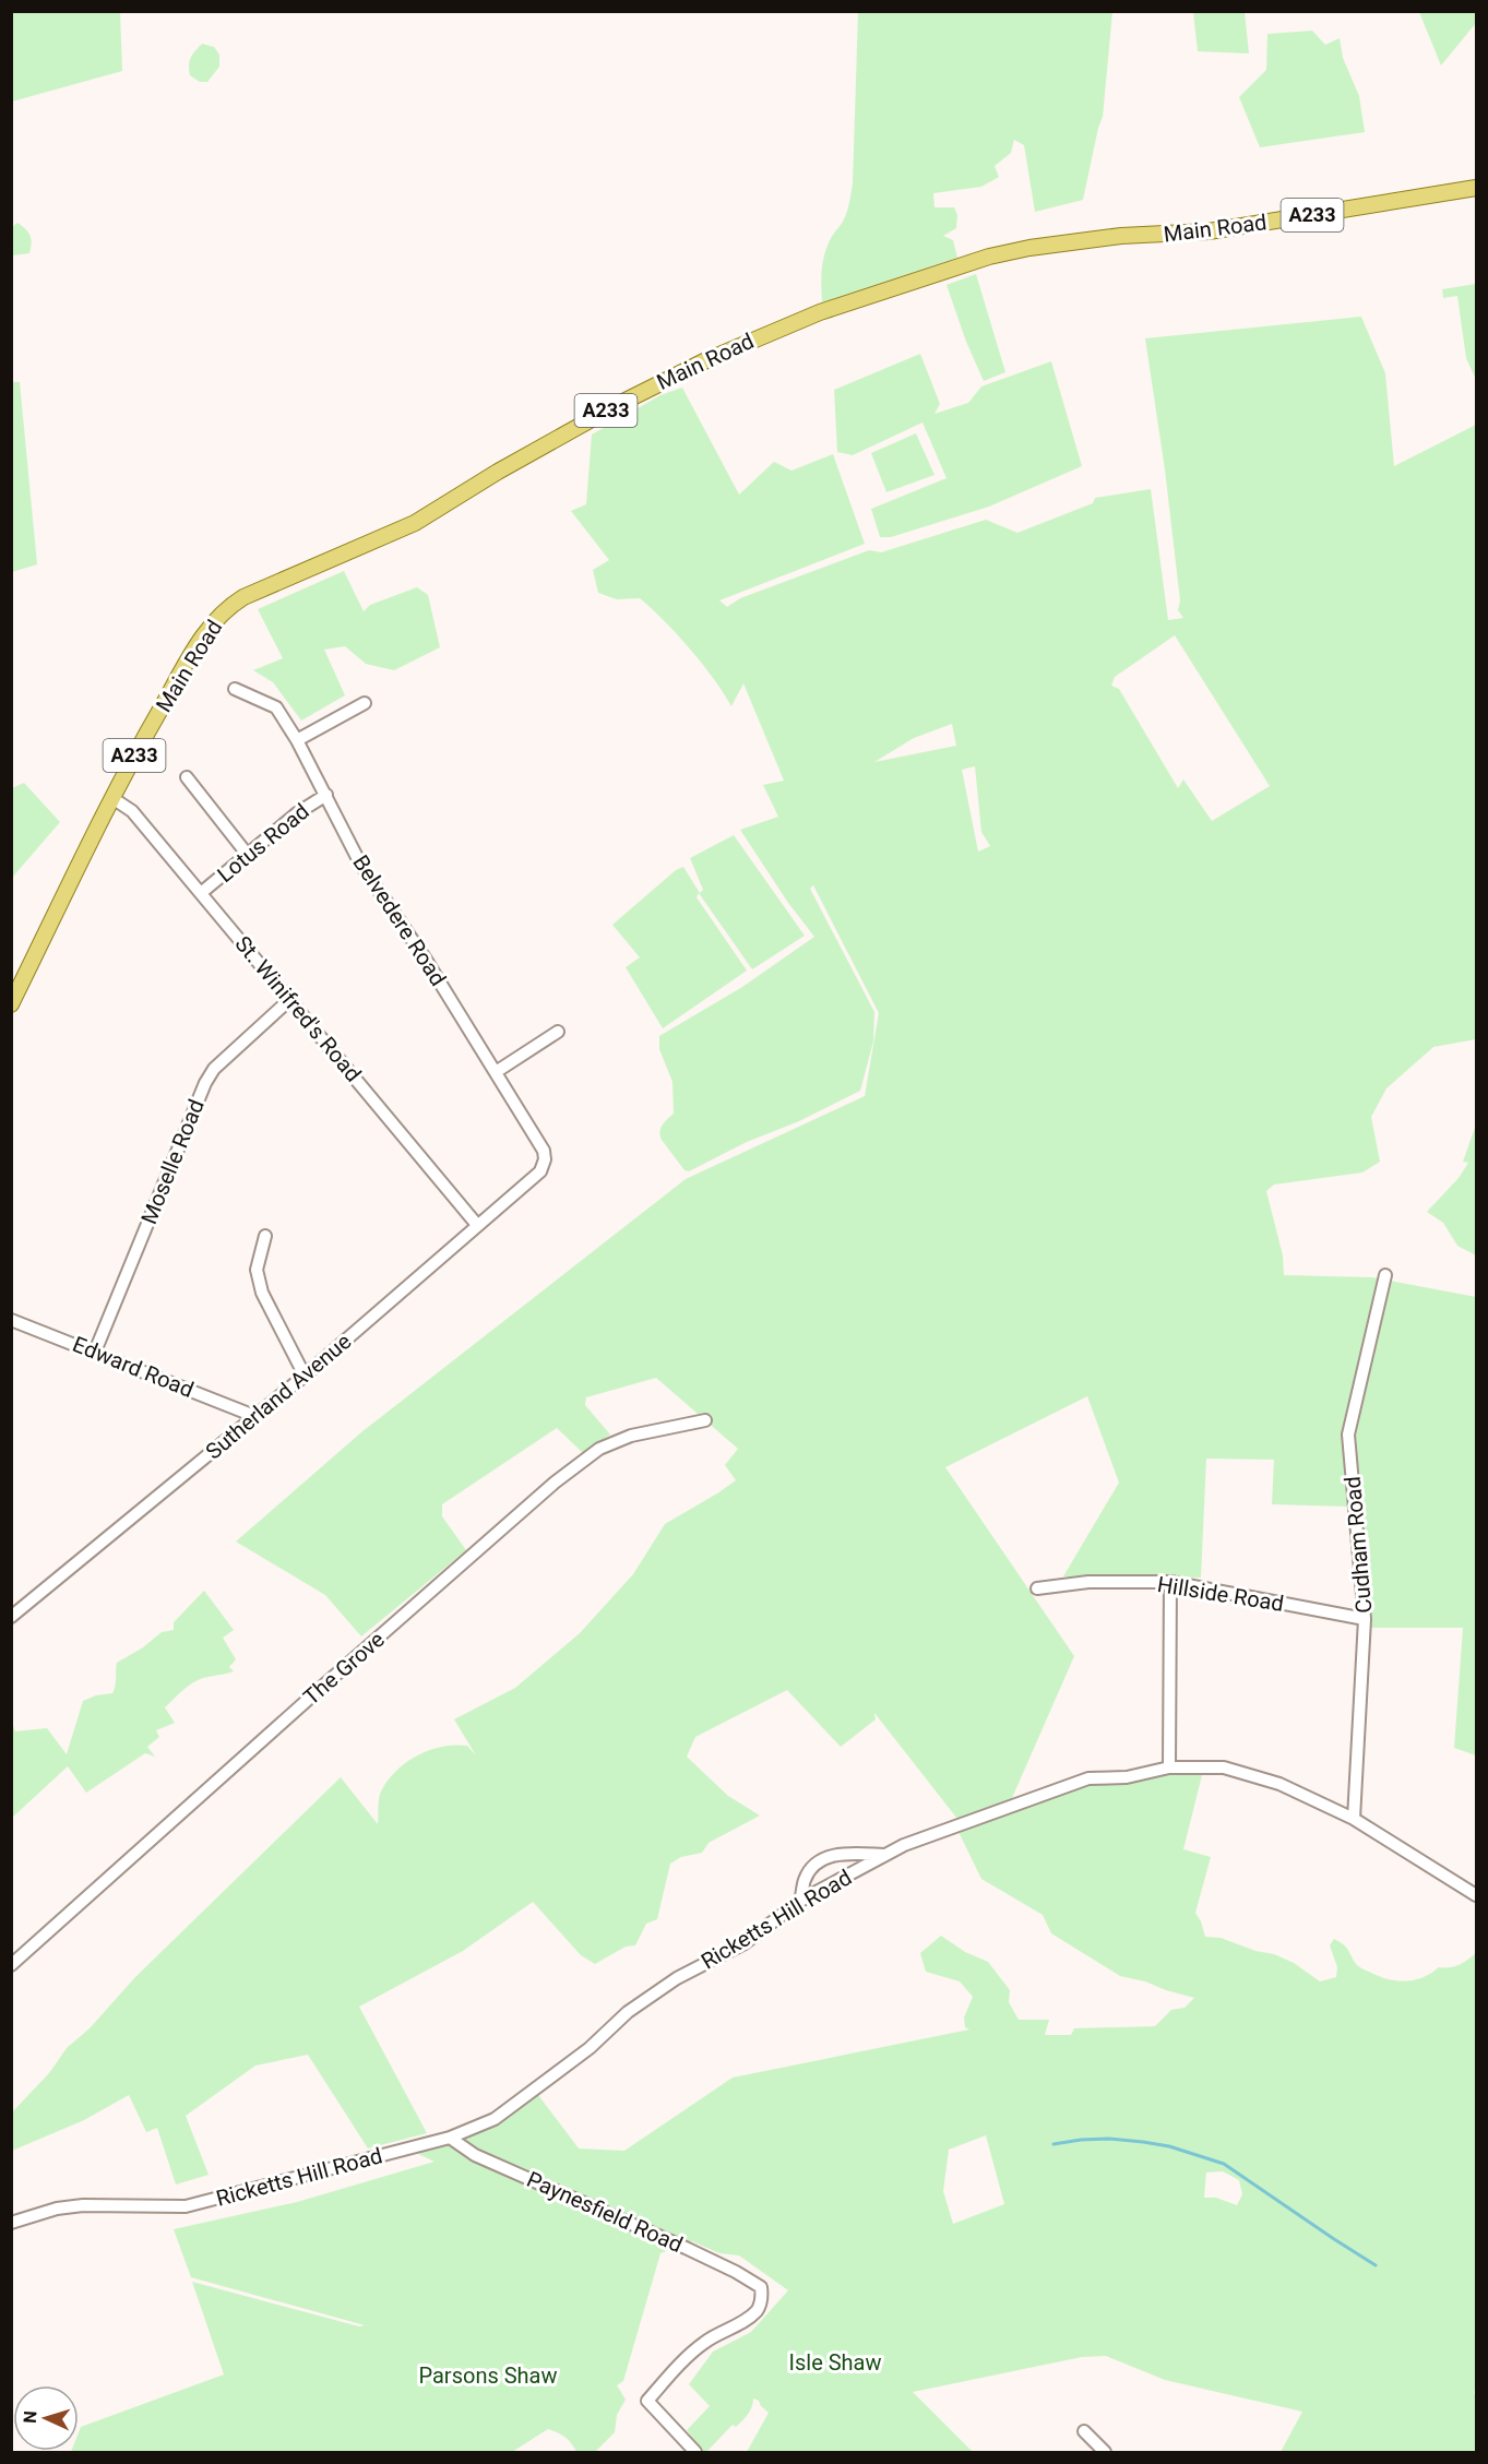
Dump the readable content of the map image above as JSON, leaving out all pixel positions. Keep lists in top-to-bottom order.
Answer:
{
  "streets": {
    "main road": ["A233", "Main Road"],
    "street": [
      "Lotus Road",
      "Belvedere Road",
      "St. Winifred's Road",
      "Moselle Road",
      "Edward Road",
      "Sutherland Avenue",
      "Cudham Road",
      "Hillside Road",
      "The Grove",
      "Ricketts Hill Road",
      "Paynesfield Road"
    ]
  },
  "crossings": [
    ["Main Road", "St. Winifred's Road"],
    ["Lotus Road", "Belvedere Road"],
    ["Lotus Road", "St. Winifred's Road"],
    ["Belvedere Road", "Sutherland Avenue"],
    ["St. Winifred's Road", "Moselle Road"],
    ["St. Winifred's Road", "Sutherland Avenue"],
    ["Moselle Road", "Edward Road"],
    ["Edward Road", "Sutherland Avenue"],
    ["Cudham Road", "Hillside Road"],
    ["Cudham Road", "Ricketts Hill Road"],
    ["Ricketts Hill Road", "Paynesfield Road"]
  ],
  "parks": ["Isle Shaw", "Parsons Shaw"],
  "north": "left"
}
